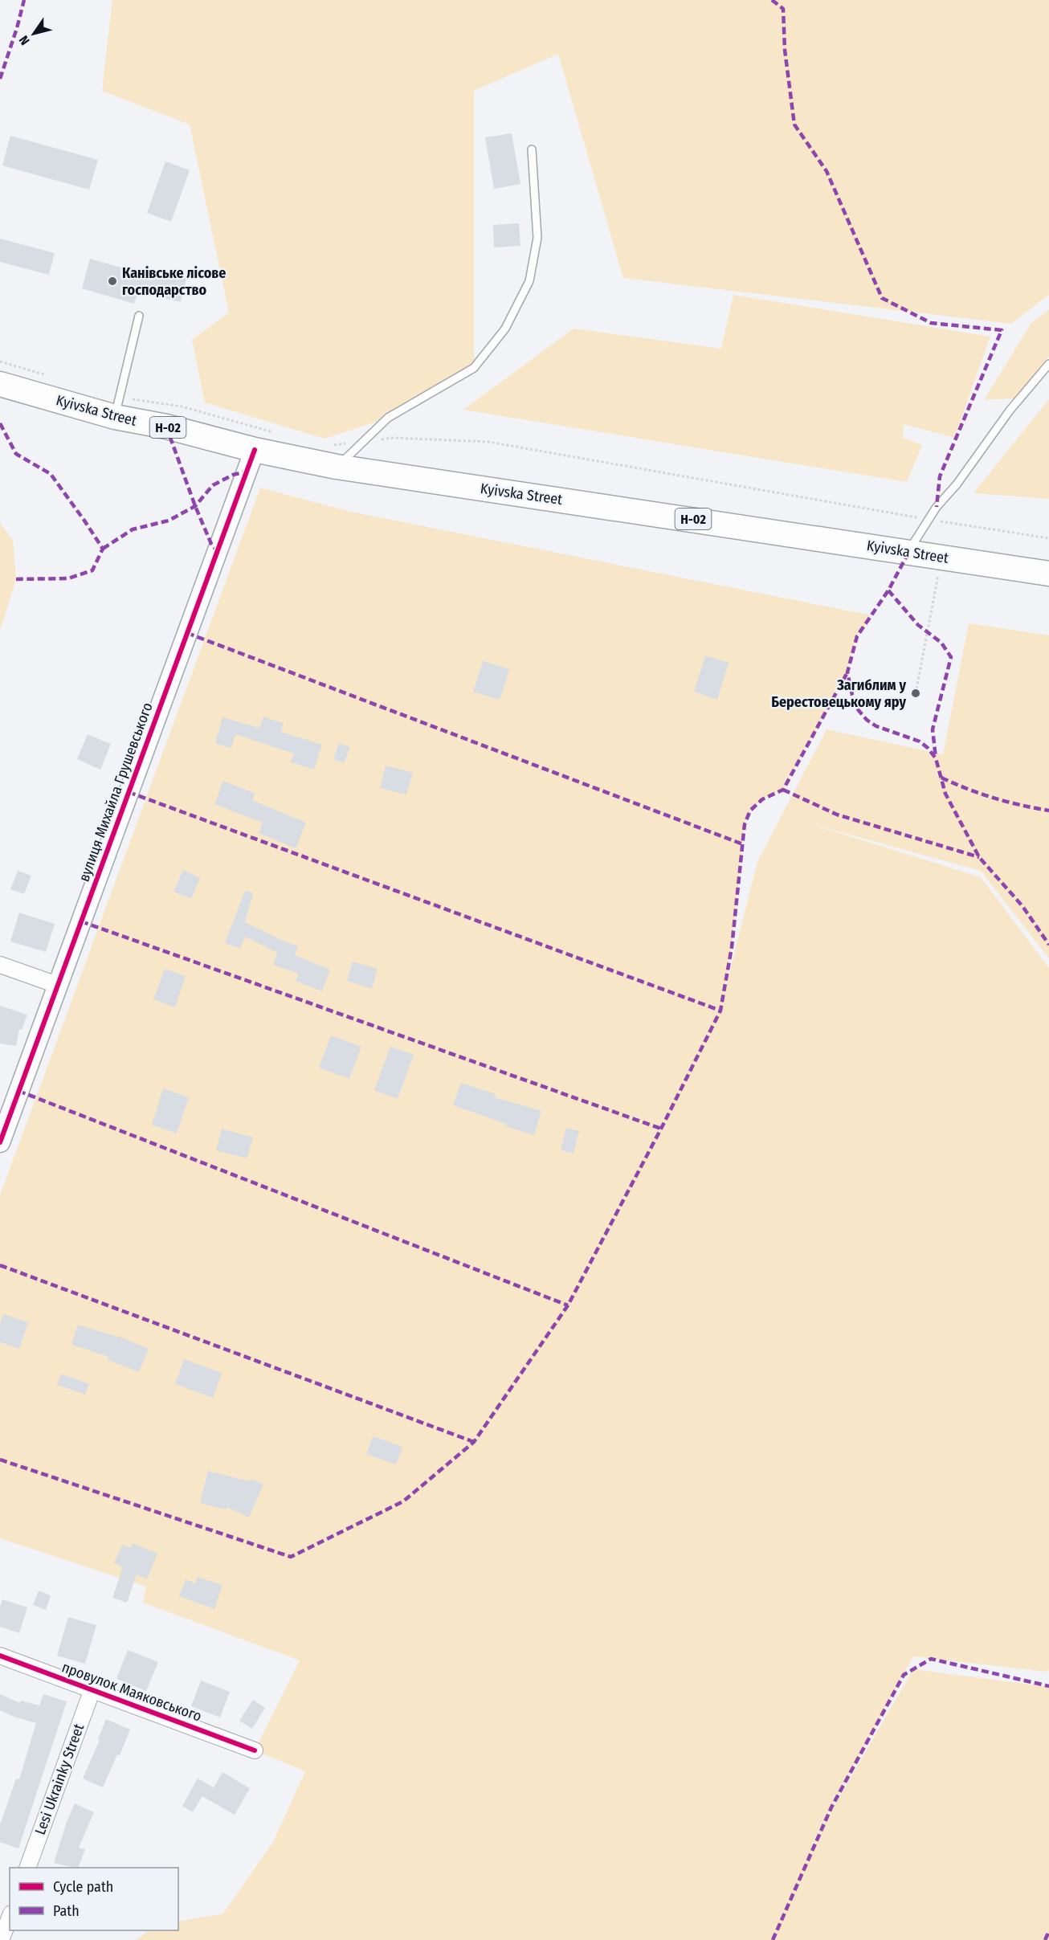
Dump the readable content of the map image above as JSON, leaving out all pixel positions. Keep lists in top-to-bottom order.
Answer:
{
  "streets": {
    "main road": ["Kyivska Street", "Н-02"],
    "street": ["вулиця Михайла Грушевського", "провулок Маяковського", "Lesi Ukrainky Street"]
  },
  "crossings": [
    ["Kyivska Street", "вулиця Михайла Грушевського"],
    ["провулок Маяковського", "Lesi Ukrainky Street"]
  ],
  "places": ["Канівське лісове господарство", "Загиблим у Берестовецькому яру"],
  "legend": ["Cycle path", "Path"],
  "north": "bottom left"
}
